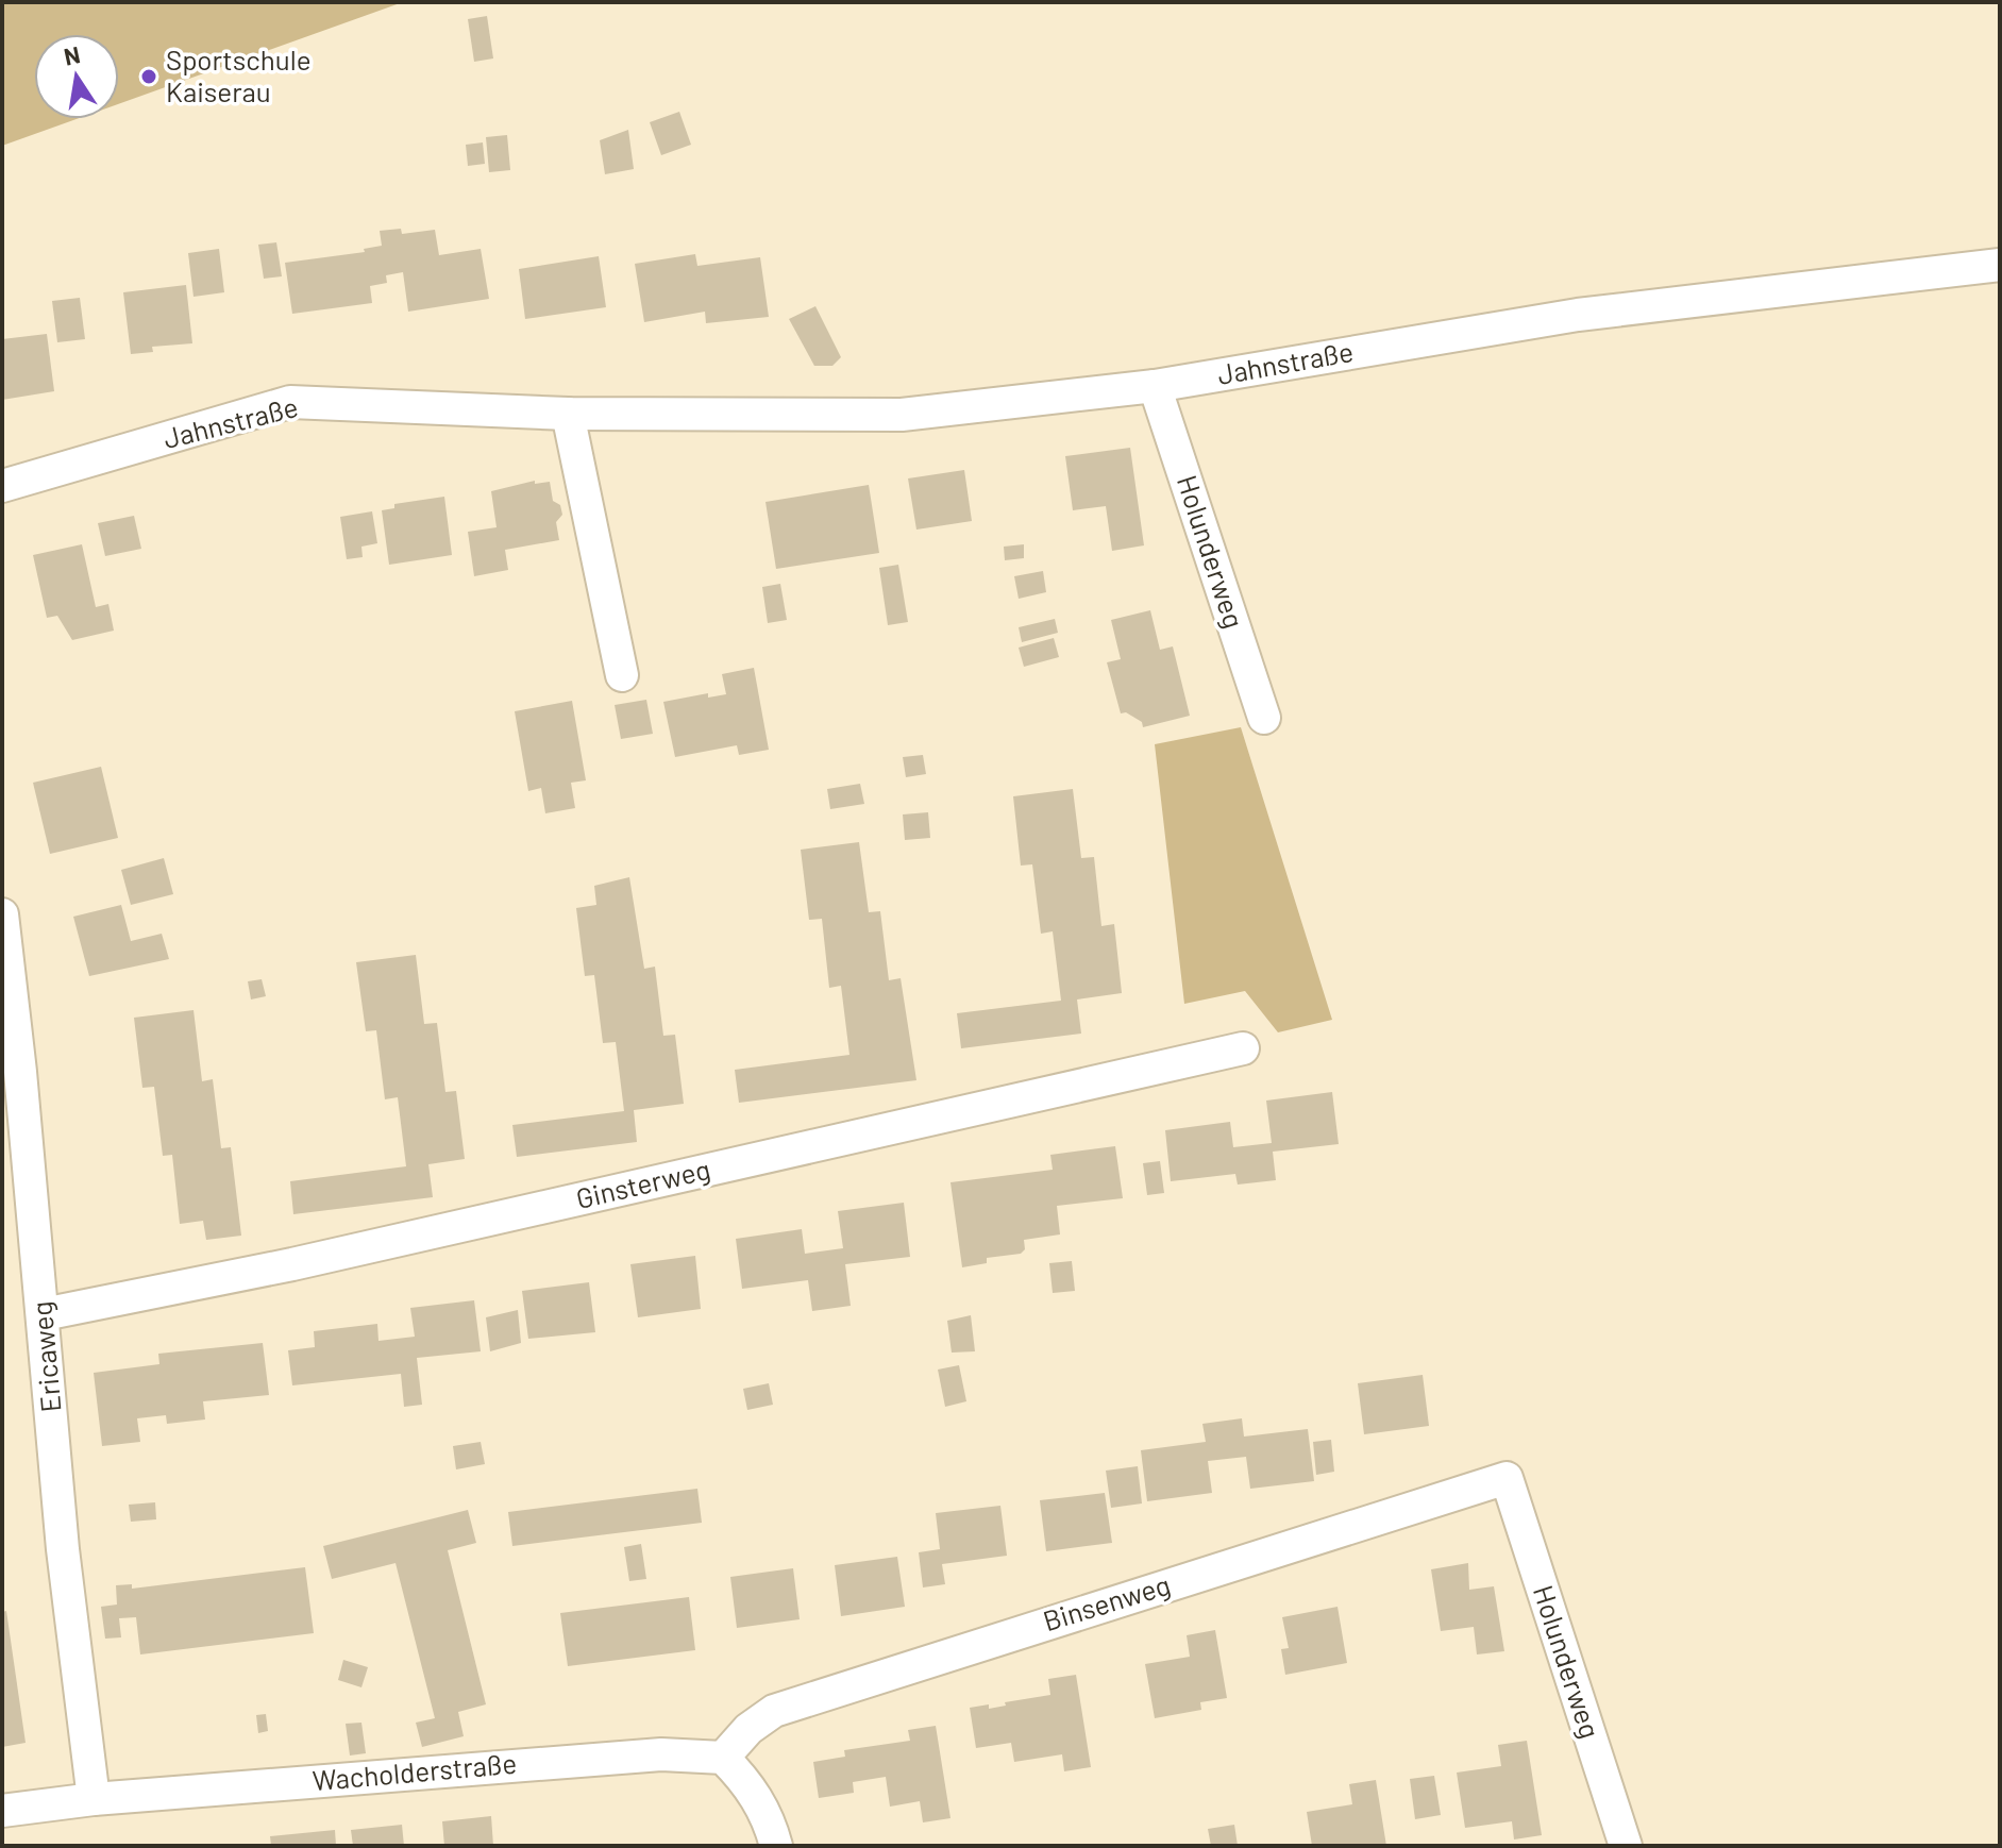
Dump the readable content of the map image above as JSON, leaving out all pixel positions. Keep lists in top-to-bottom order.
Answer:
{
  "streets": {
    "street": [
      "Jahnstraße",
      "Holunderweg",
      "Ginsterweg",
      "Ericaweg",
      "Binsenweg",
      "Wacholderstraße"
    ]
  },
  "crossings": [
    ["Jahnstraße", "Holunderweg"],
    ["Holunderweg", "Binsenweg"],
    ["Ginsterweg", "Ericaweg"],
    ["Ericaweg", "Wacholderstraße"],
    ["Binsenweg", "Wacholderstraße"]
  ],
  "places": ["Sportschule Kaiserau"],
  "north": "top"
}
